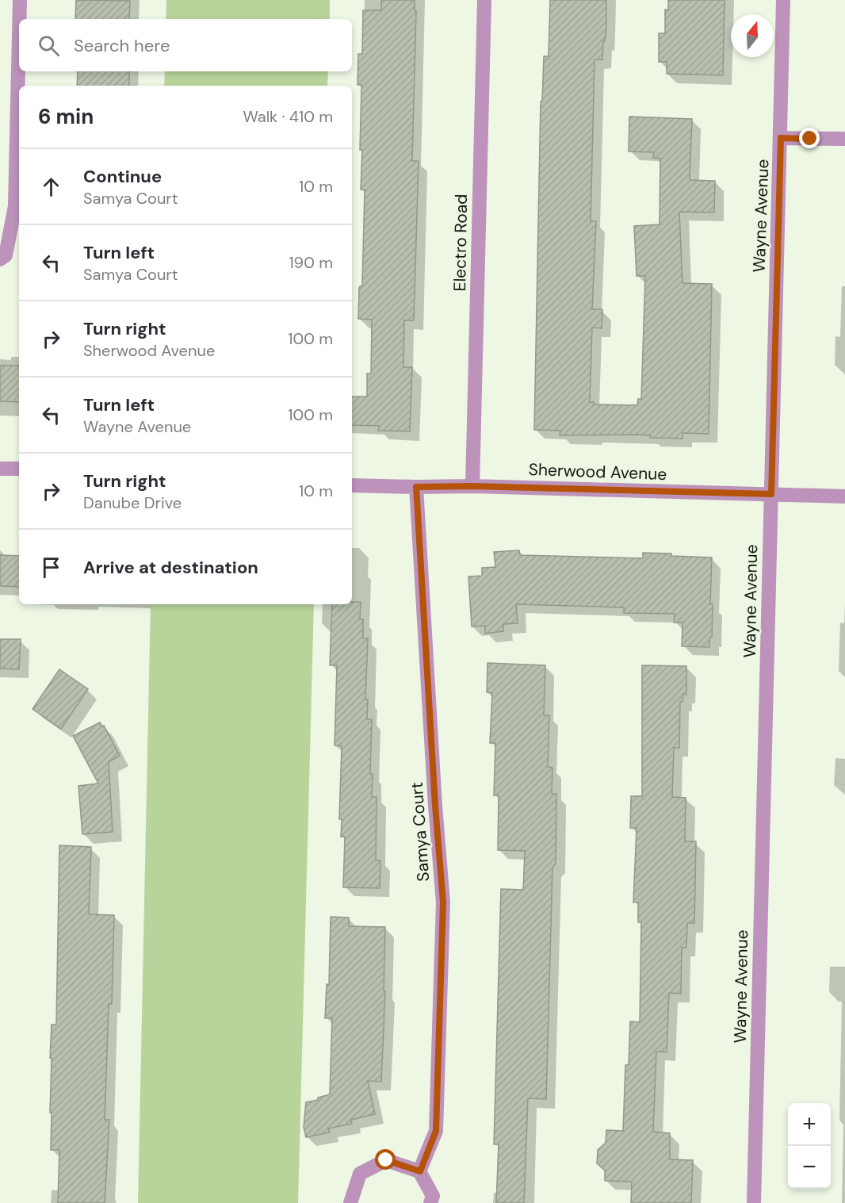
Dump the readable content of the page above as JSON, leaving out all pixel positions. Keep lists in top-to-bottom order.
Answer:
{
  "streets": {
    "street": [
      "Wayne Avenue",
      "Electro Road",
      "Sherwood Avenue",
      "Samya Court"
    ]
  },
  "crossings": [
    ["Wayne Avenue", "Sherwood Avenue"],
    ["Electro Road", "Sherwood Avenue"],
    ["Sherwood Avenue", "Samya Court"]
  ],
  "north": "top",
  "page": {
    "search": "Search here",
    "heading": ["6 min", "Walk · 410 m"],
    "list": [
      ["Continue", "Samya Court", "10 m"],
      ["Turn left", "Samya Court", "190 m"],
      ["Turn right", "Sherwood Avenue", "100 m"],
      ["Turn left", "Wayne Avenue", "100 m"],
      ["Turn right", "Danube Drive", "10 m"],
      "Arrive at destination"
    ],
    "map_buttons": ["+", "−"]
  }
}
